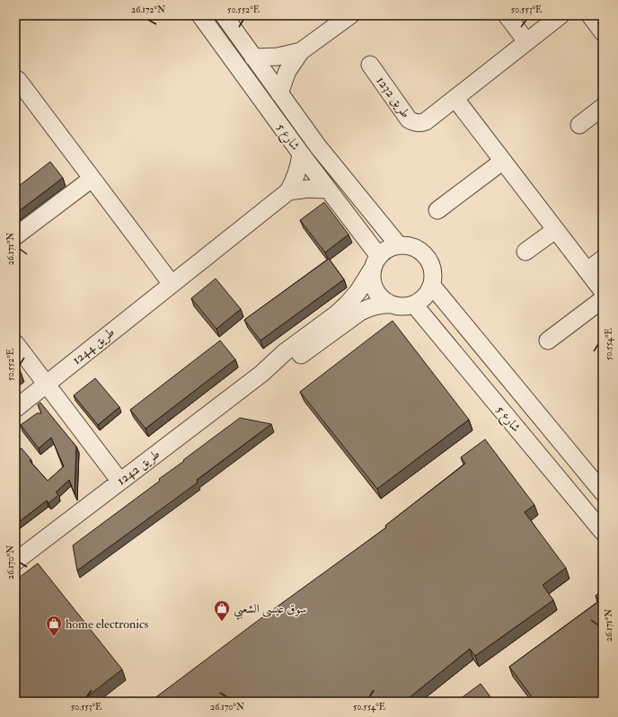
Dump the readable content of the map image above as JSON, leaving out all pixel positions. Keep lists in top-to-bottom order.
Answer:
{
  "streets": {
    "street": [
      "طريق 1232",
      "شارع 5",
      "طريق 1244",
      "طريق 1242"
    ]
  },
  "crossings": [
    ["شارع 5", "طريق 1244"],
    ["شارع 5", "طريق 1242"]
  ],
  "places": {
    "shop": ["سوق عيسى الشعبي", "home electronics"]
  },
  "coordinates": [
    "26.172°N",
    "50.552°E",
    "50.553°E",
    "26.171°N",
    "50.554°E",
    "26.170°N"
  ]
}
